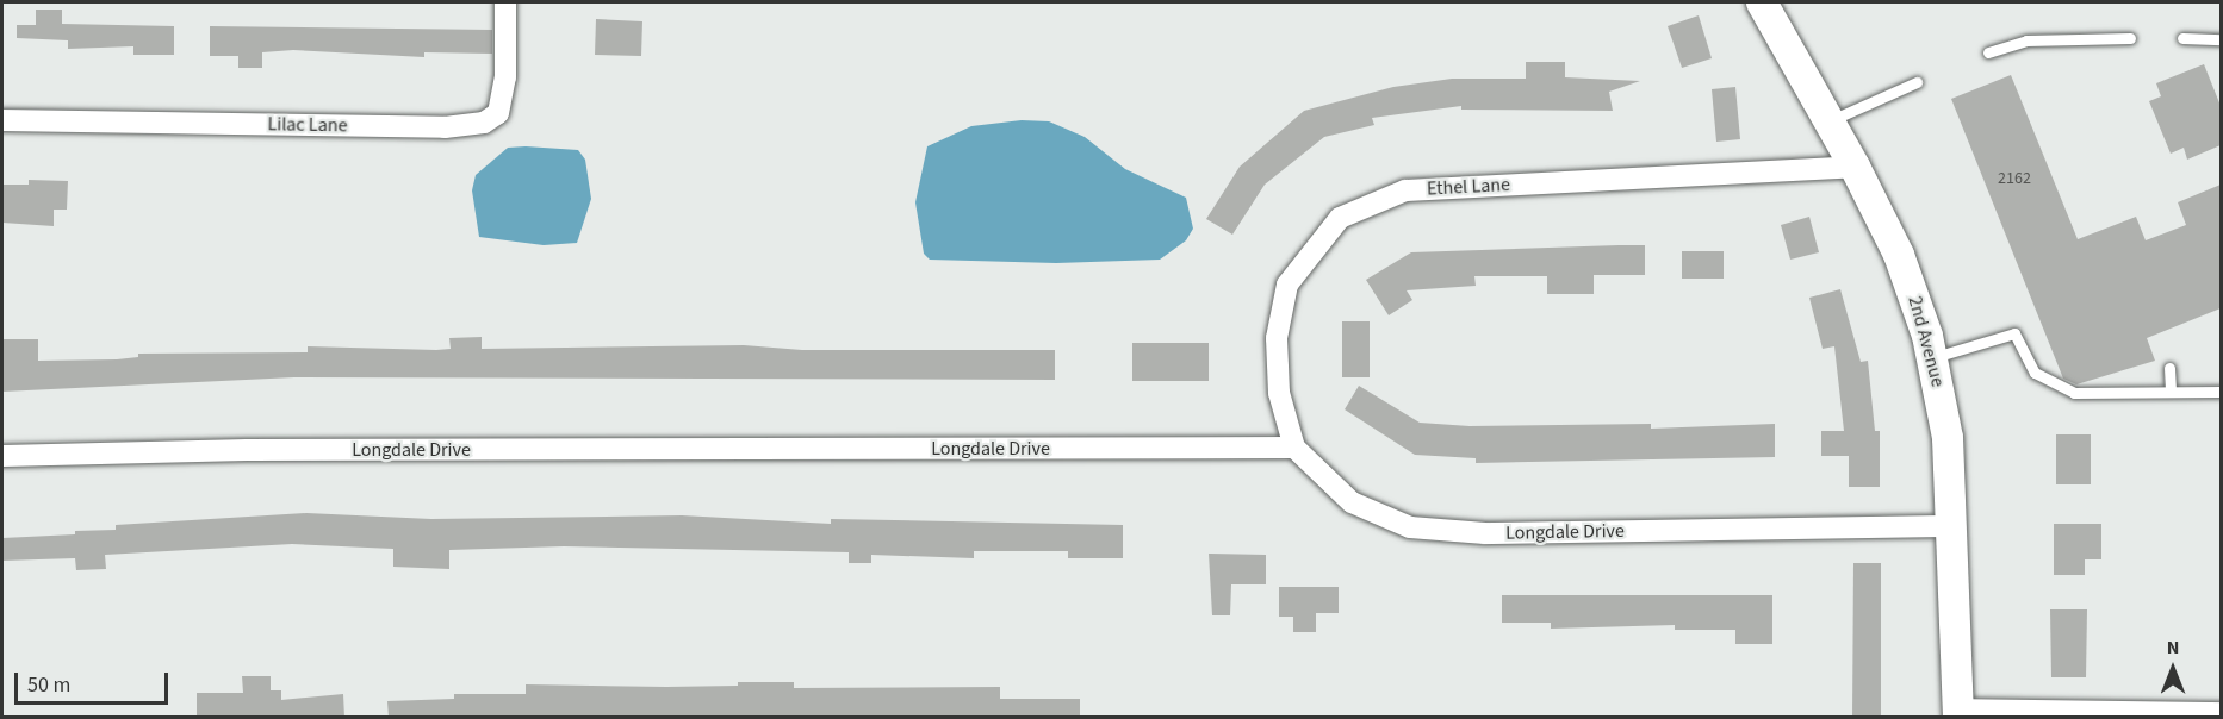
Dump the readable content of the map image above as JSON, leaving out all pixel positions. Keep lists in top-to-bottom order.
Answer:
{
  "streets": {
    "street": [
      "Lilac Lane",
      "Ethel Lane",
      "2nd Avenue",
      "Longdale Drive"
    ]
  },
  "crossings": [
    ["Ethel Lane", "2nd Avenue"],
    ["Ethel Lane", "Longdale Drive"],
    ["2nd Avenue", "Longdale Drive"]
  ],
  "house_numbers": ["2162"],
  "scale_bar": "50 m",
  "north": "top"
}
